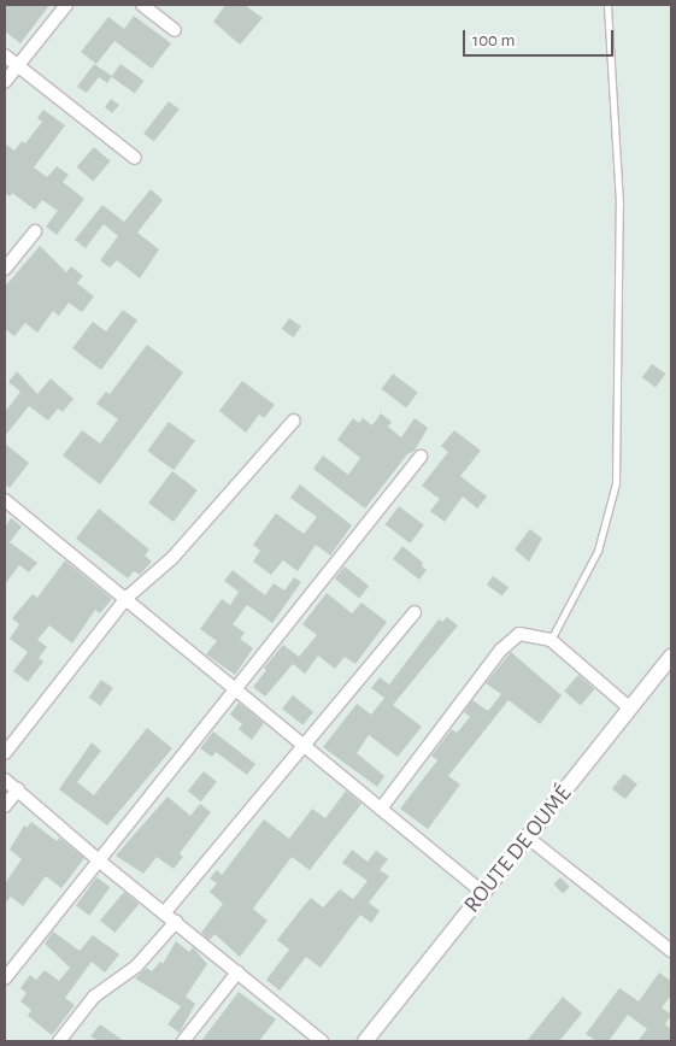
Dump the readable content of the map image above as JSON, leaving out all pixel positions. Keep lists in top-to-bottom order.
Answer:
{
  "streets": {
    "street": ["ROUTE DE OUMÉ"]
  },
  "scale_bar": "100 m"
}
